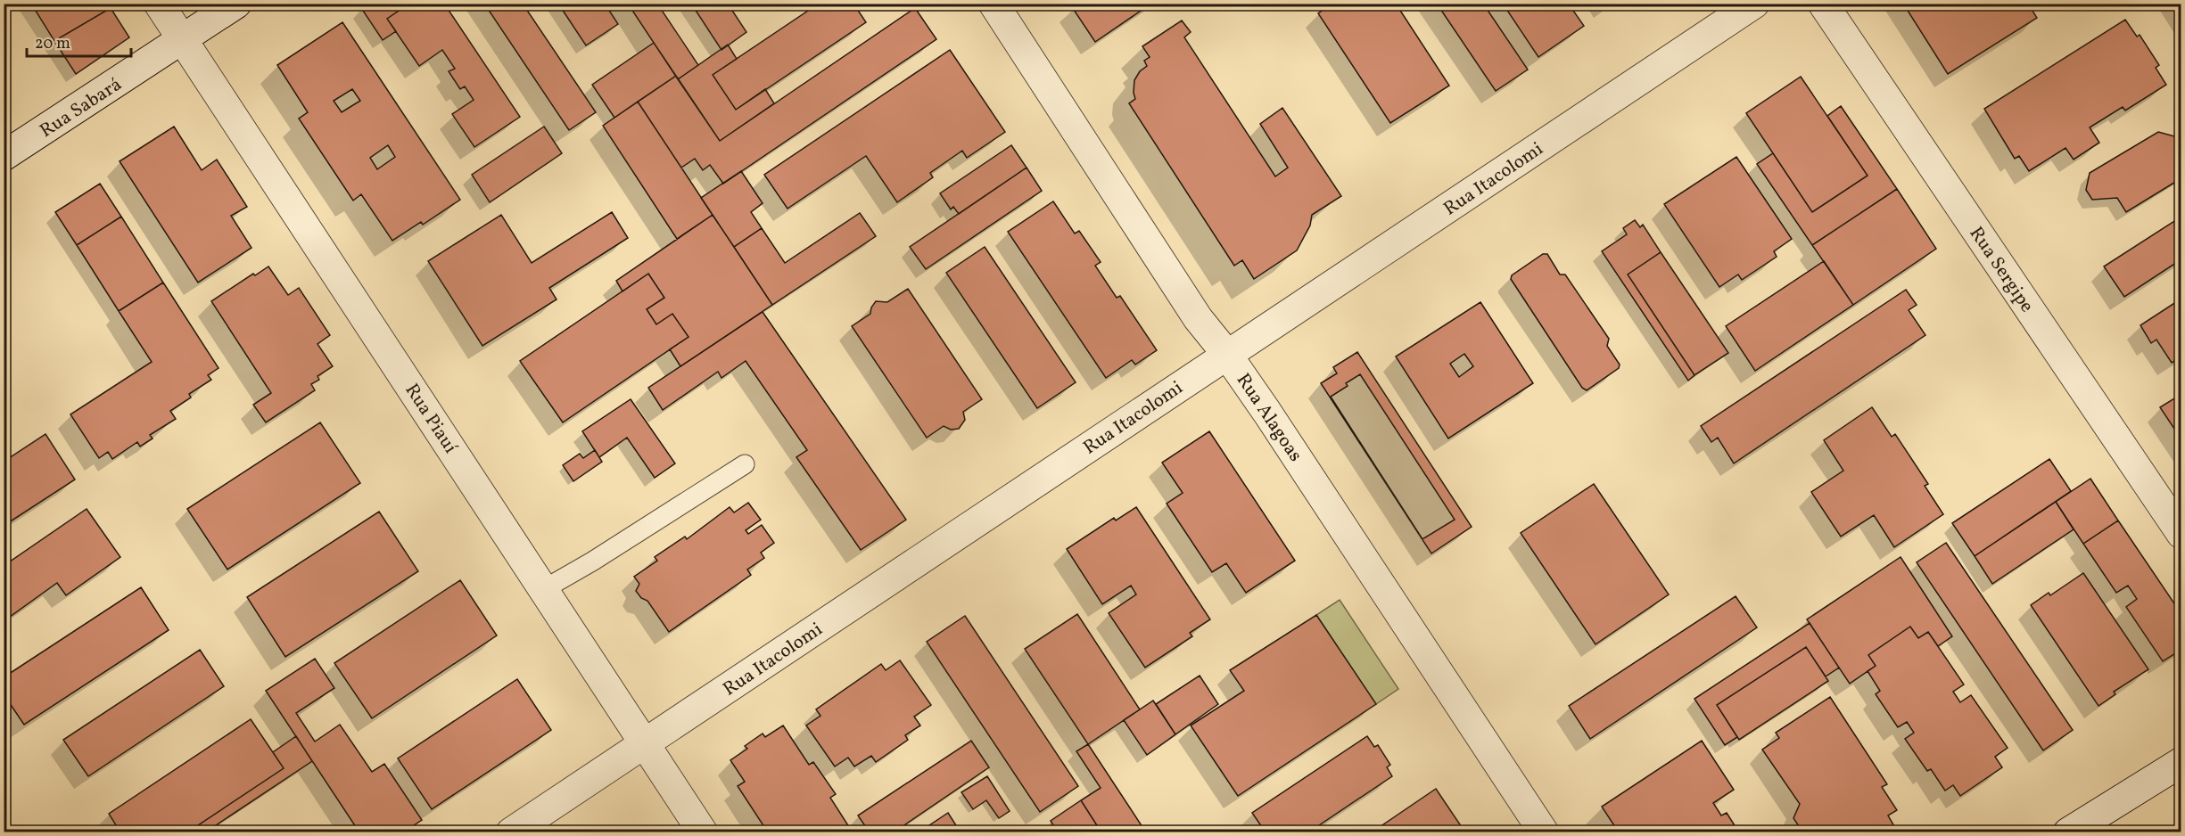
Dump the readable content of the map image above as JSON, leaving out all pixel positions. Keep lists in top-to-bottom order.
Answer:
{
  "streets": {
    "street": [
      "Rua Sabará",
      "Rua Itacolomi",
      "Rua Sergipe",
      "Rua Alagoas",
      "Rua Piauí"
    ]
  },
  "crossings": [
    ["Rua Sabará", "Rua Piauí"],
    ["Rua Itacolomi", "Rua Alagoas"],
    ["Rua Itacolomi", "Rua Piauí"]
  ],
  "scale_bar": "20 m"
}
